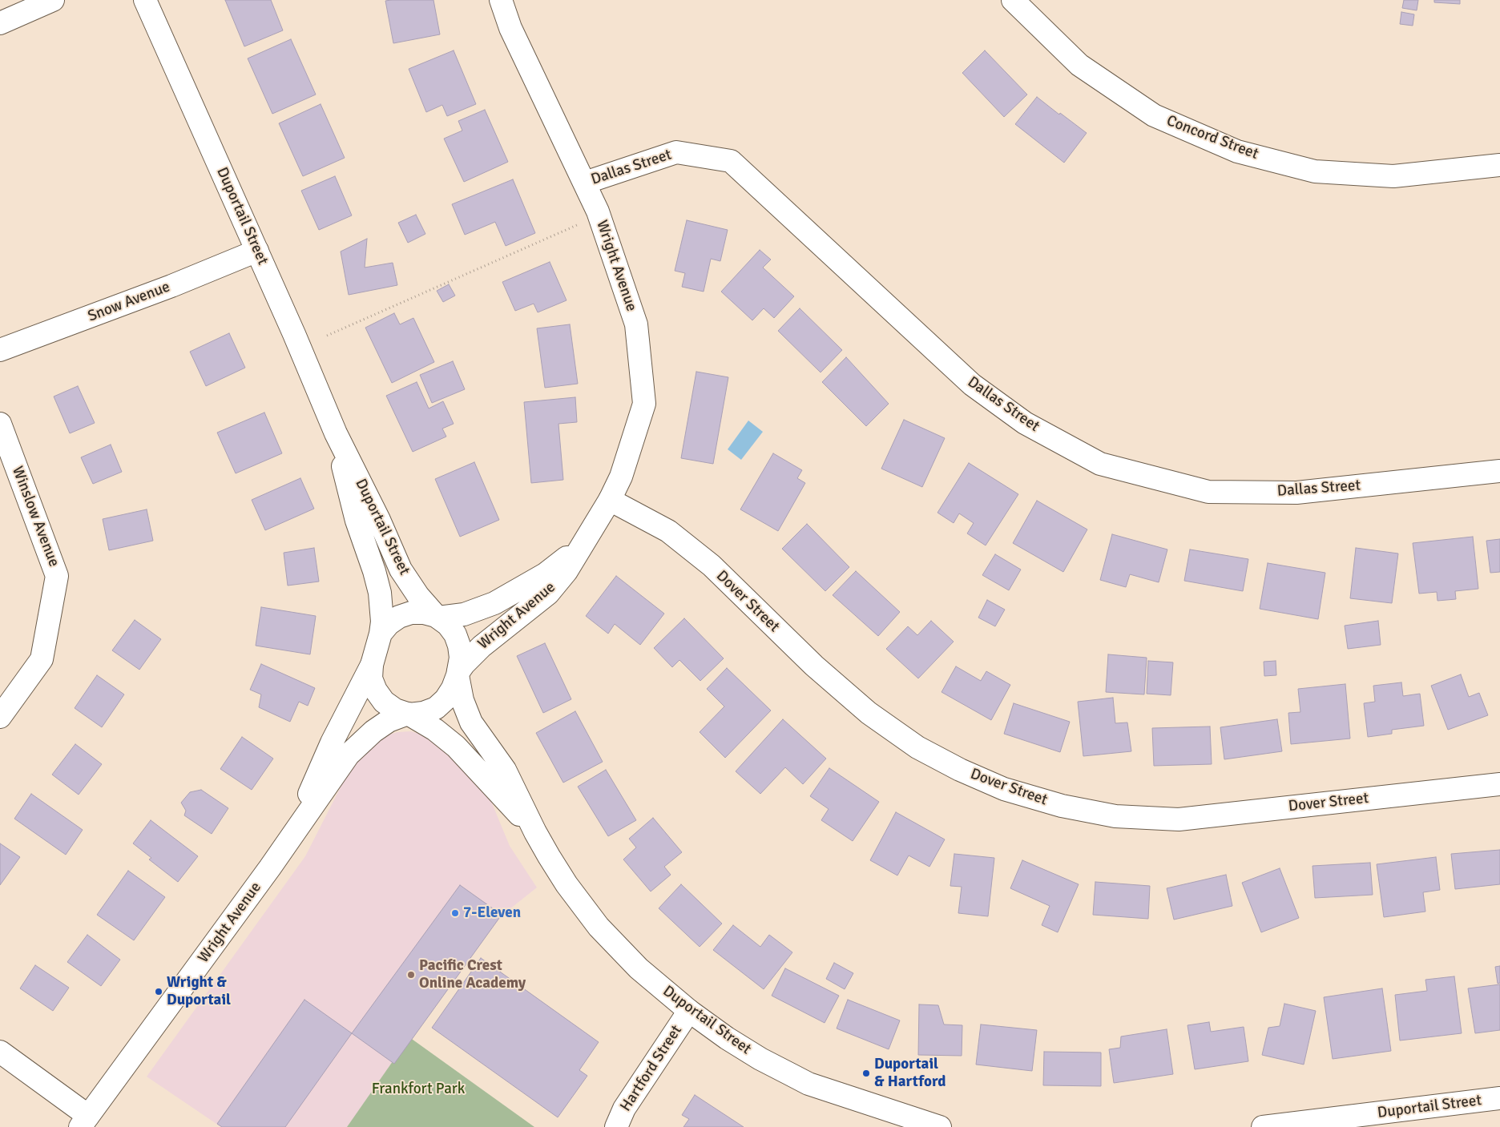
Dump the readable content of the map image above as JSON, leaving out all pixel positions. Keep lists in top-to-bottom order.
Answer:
{
  "streets": {
    "street": [
      "Concord Street",
      "Dallas Street",
      "Duportail Street",
      "Wright Avenue",
      "Snow Avenue",
      "Winslow Avenue",
      "Dover Street",
      "Hartford Street"
    ]
  },
  "crossings": [
    ["Dallas Street", "Wright Avenue"],
    ["Duportail Street", "Wright Avenue"],
    ["Duportail Street", "Snow Avenue"],
    ["Duportail Street", "Hartford Street"],
    ["Wright Avenue", "Dover Street"]
  ],
  "parks": ["Frankfort Park"],
  "places": [
    "7-Eleven",
    "Pacific Crest Online Academy",
    "Wright & Duportail",
    "Duportail & Hartford"
  ]
}
